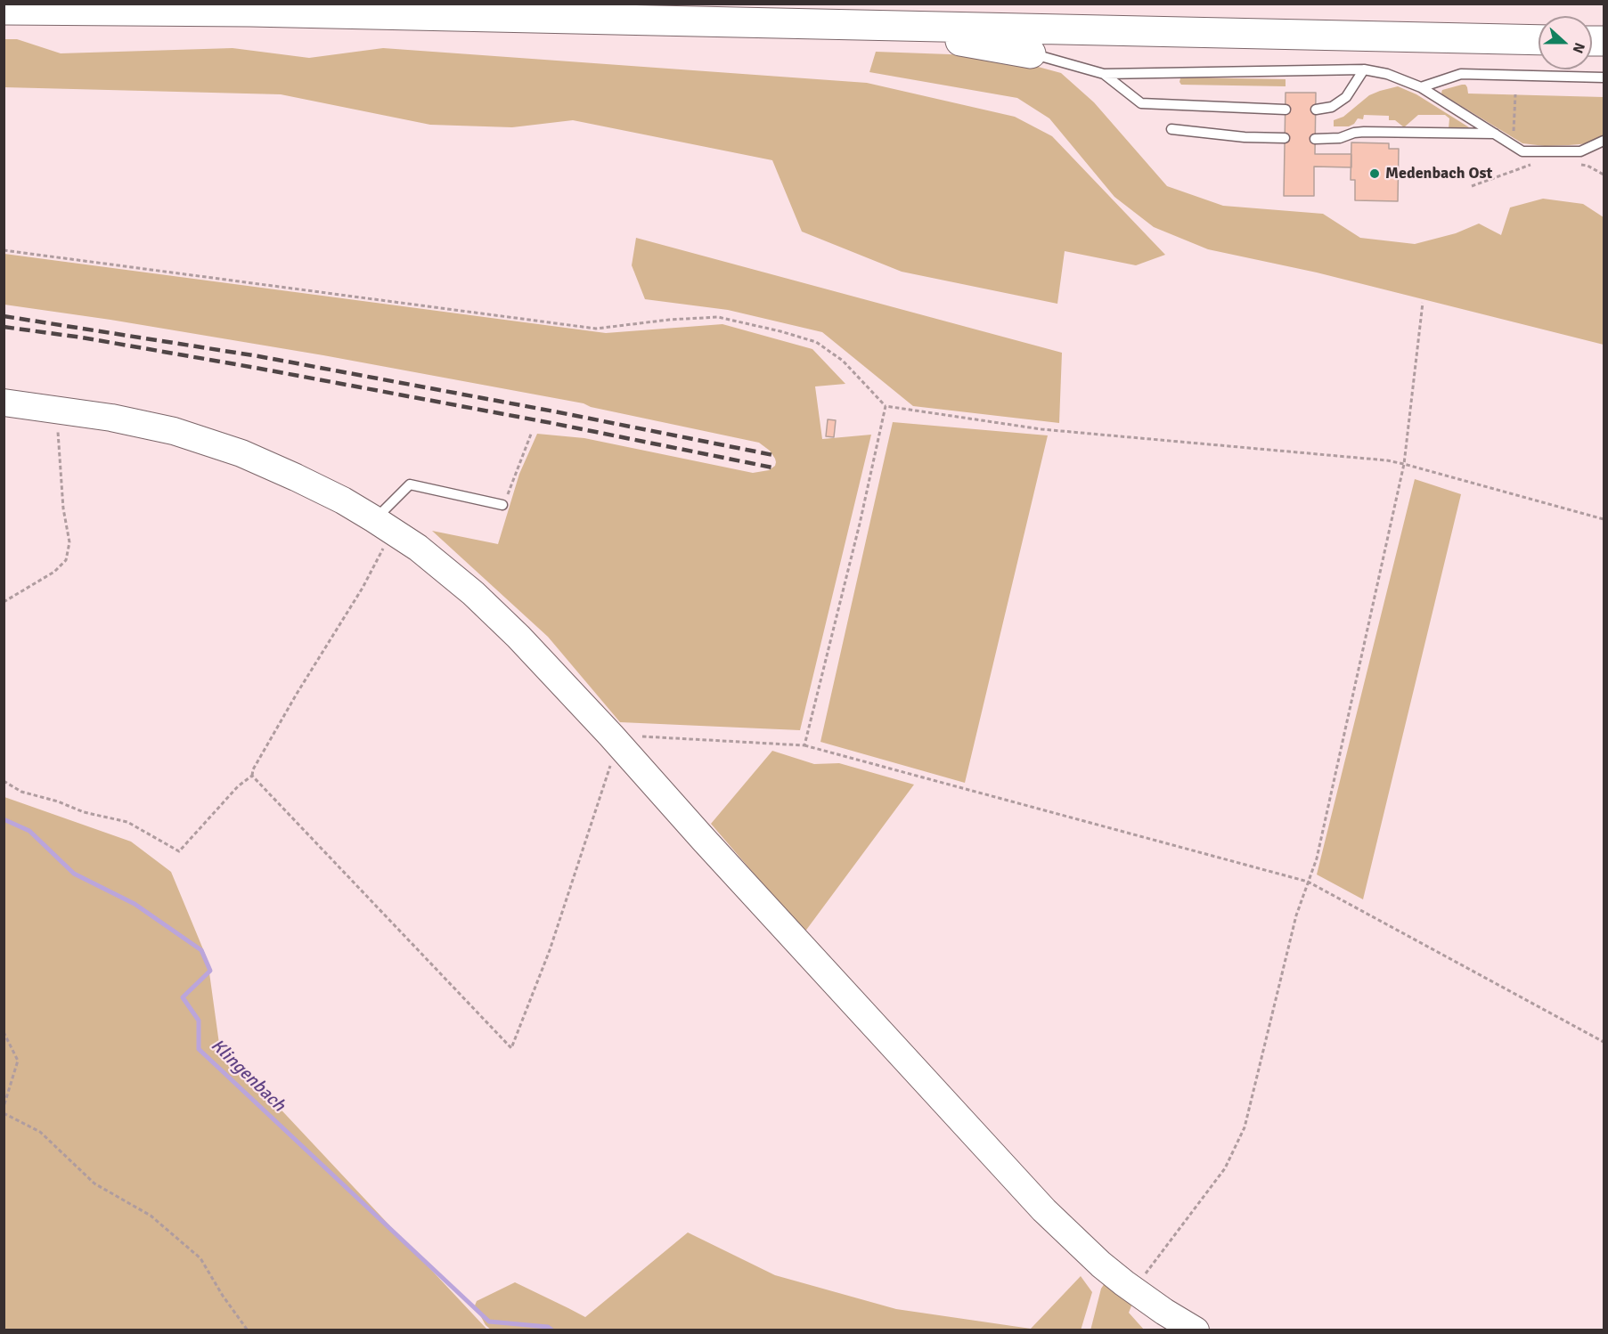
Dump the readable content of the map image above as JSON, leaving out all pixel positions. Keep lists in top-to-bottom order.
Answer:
{
  "water": ["Klingenbach"],
  "places": ["Medenbach Ost"],
  "north": "right"
}
